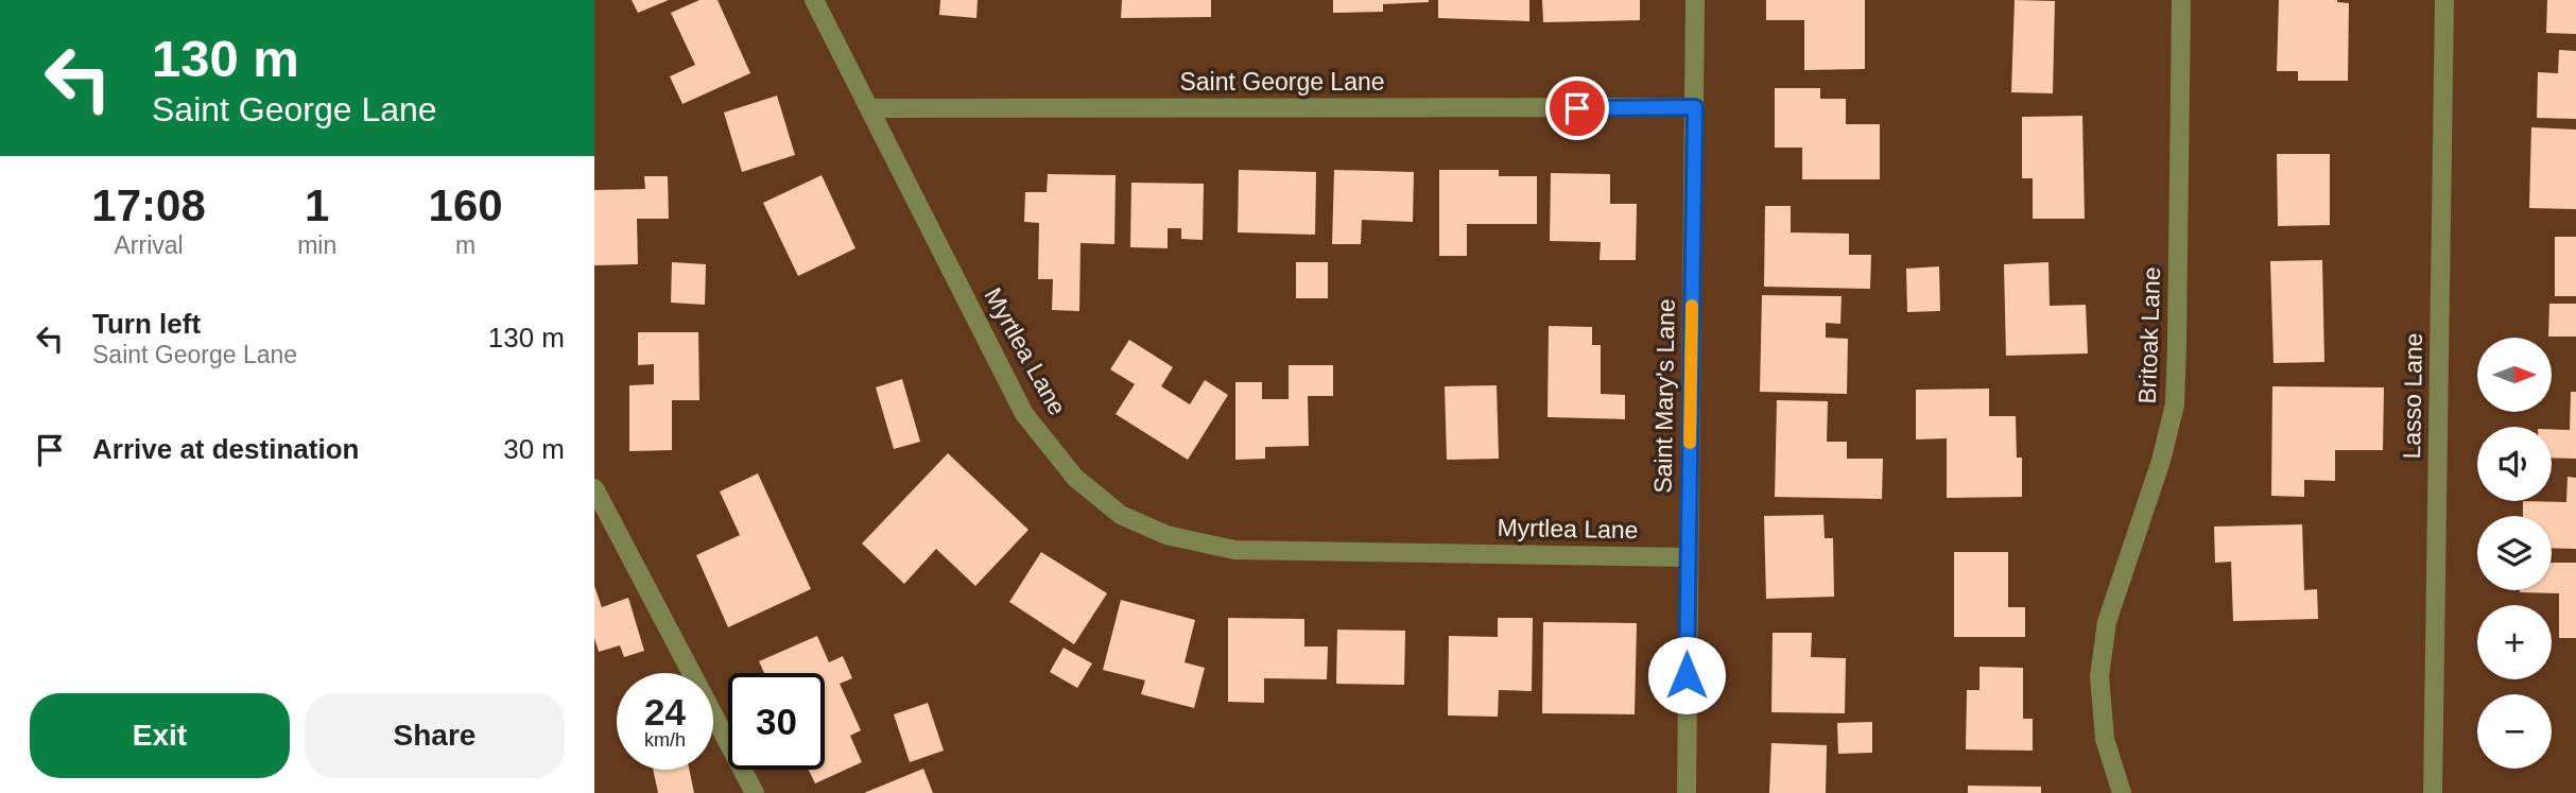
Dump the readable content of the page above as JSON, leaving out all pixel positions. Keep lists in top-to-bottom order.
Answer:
{
  "streets": {
    "street": [
      "Saint George Lane",
      "Britoak Lane",
      "Myrtlea Lane",
      "Saint Mary's Lane",
      "Lasso Lane"
    ]
  },
  "crossings": [
    ["Saint George Lane", "Myrtlea Lane"],
    ["Saint George Lane", "Saint Mary's Lane"],
    ["Myrtlea Lane", "Saint Mary's Lane"]
  ],
  "north": "right",
  "page": {
    "turn": ["130 m", "Saint George Lane"],
    "eta": [
      "17:08",
      "Arrival",
      "1",
      "min",
      "160",
      "m"
    ],
    "list": [
      {
        "name": "Turn left",
        "note": "Saint George Lane",
        "value": "130 m"
      },
      {
        "name": "Arrive at destination",
        "value": "30 m"
      }
    ],
    "map_buttons": ["+", "−"],
    "speed": "24 km/h",
    "limit": "30",
    "buttons": ["Exit", "Share"]
  }
}
